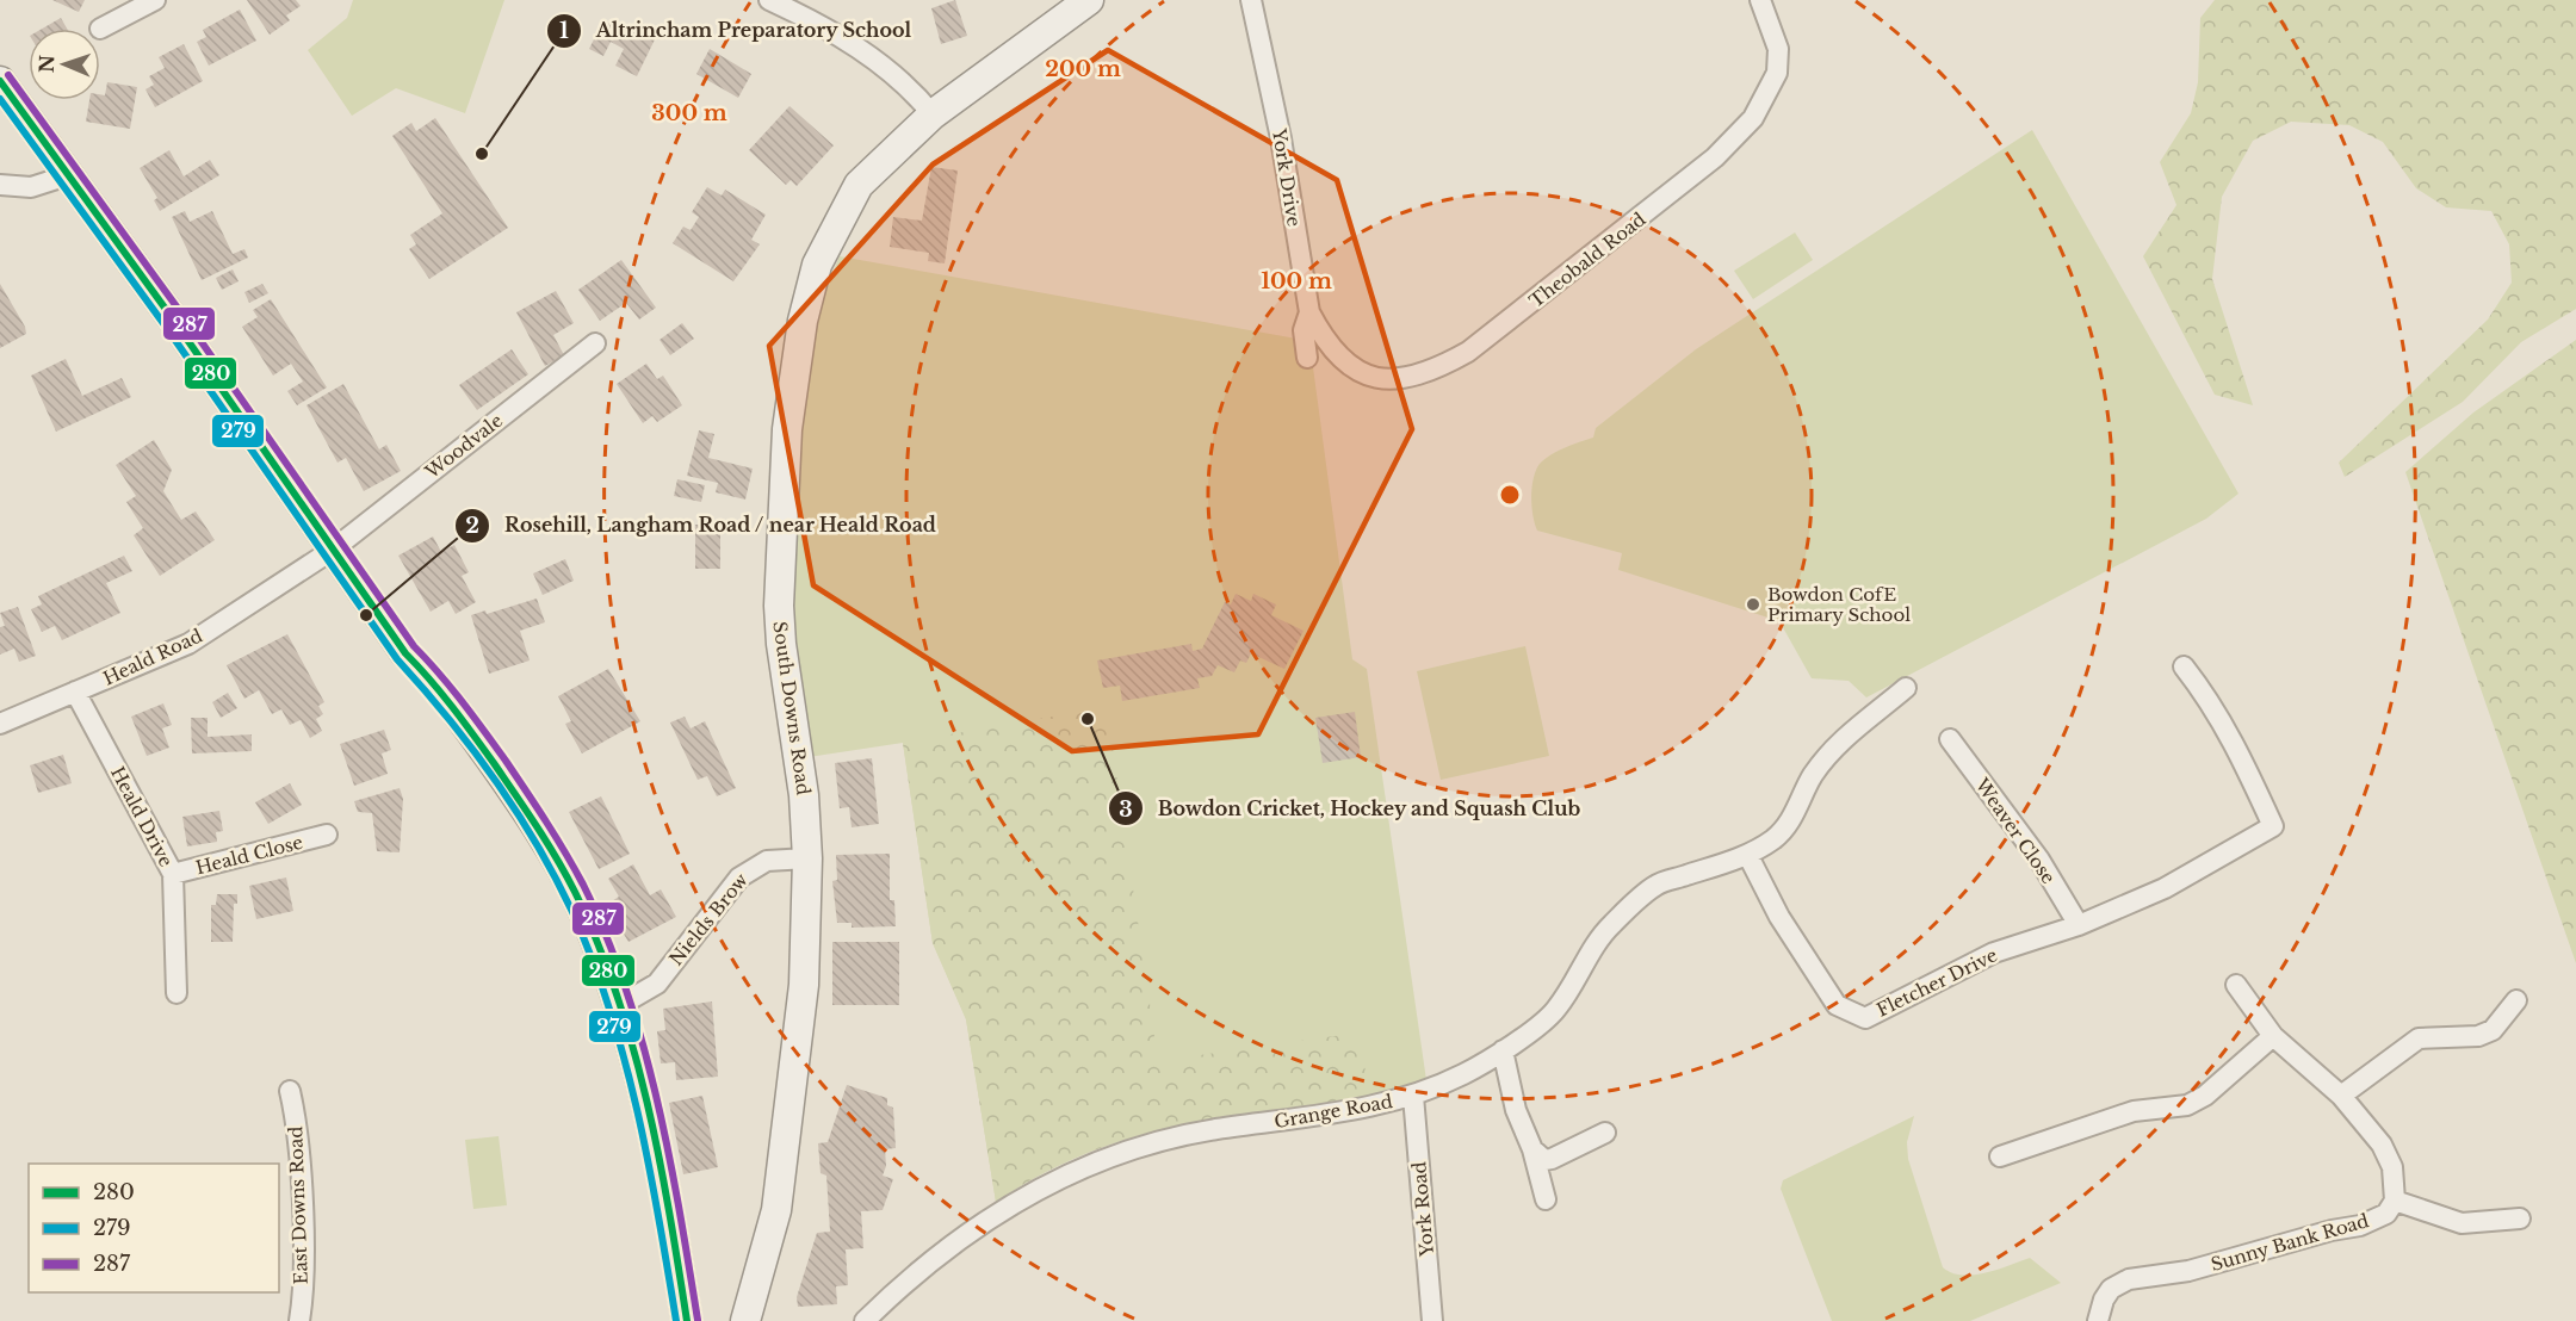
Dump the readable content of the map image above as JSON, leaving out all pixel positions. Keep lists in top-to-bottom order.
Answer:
{
  "streets": {
    "main road": ["South Downs Road"],
    "street": [
      "York Drive",
      "Theobald Road",
      "Woodvale",
      "Heald Road",
      "Heald Drive",
      "Weaver Close",
      "Heald Close",
      "Nields Brow",
      "Fletcher Drive",
      "Grange Road",
      "East Downs Road",
      "York Road",
      "Sunny Bank Road"
    ]
  },
  "crossings": [
    ["York Drive", "Theobald Road"],
    ["Woodvale", "Heald Road"],
    ["Heald Road", "Heald Drive"],
    ["South Downs Road", "Nields Brow"],
    ["Heald Drive", "Heald Close"],
    ["Weaver Close", "Fletcher Drive"],
    ["Fletcher Drive", "Grange Road"],
    ["Grange Road", "York Road"]
  ],
  "places": [
    "Altrincham Preparatory School",
    "Bowdon CofE Primary School",
    "Rosehill, Langham Road / near Heald Road",
    "Bowdon Cricket, Hockey and Squash Club"
  ],
  "lines": ["transit line 287", "transit line 280", "transit line 279"],
  "legend": ["280", "279", "287"],
  "north": "left",
  "rings": ["200 m", "300 m", "100 m"]
}
